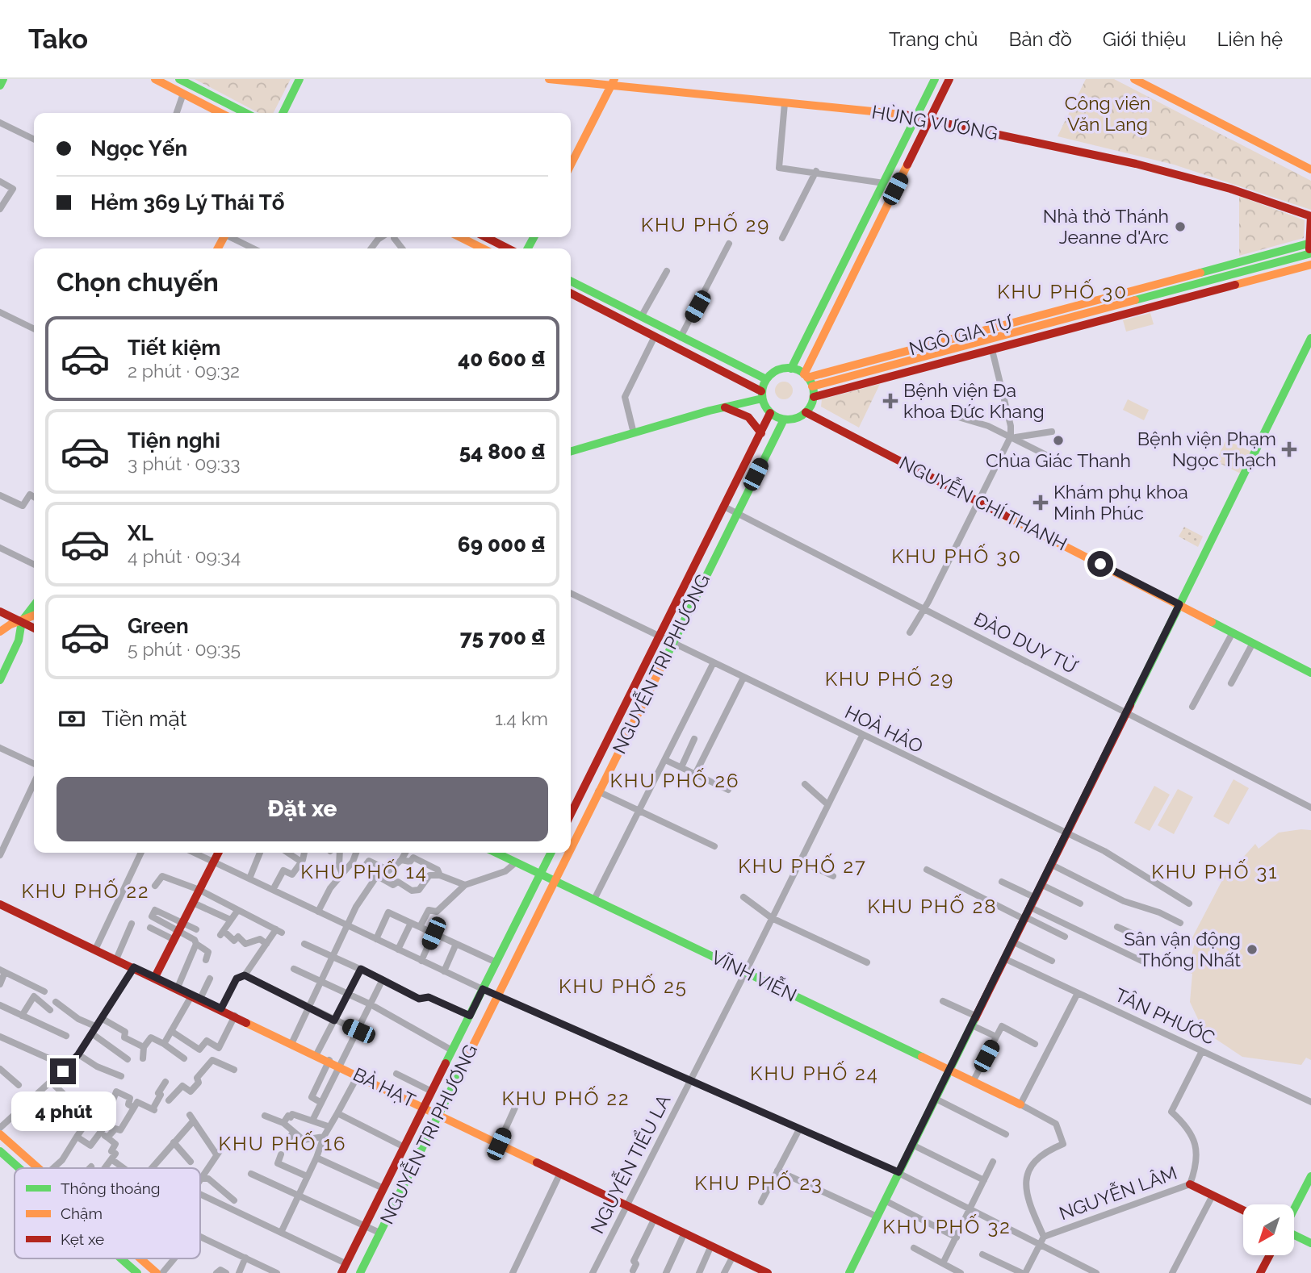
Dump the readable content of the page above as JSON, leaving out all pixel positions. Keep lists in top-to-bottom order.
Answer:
{
  "streets": {
    "main road": [
      "HÙNG VƯƠNG",
      "NGÔ GIA TỰ",
      "NGUYỄN CHÍ THANH",
      "NGUYỄN TRI PHƯƠNG",
      "VĨNH VIỄN",
      "BÀ HẠT"
    ],
    "street": [
      "ĐÀO DUY TỪ",
      "HOÀ HẢO",
      "TÂN PHƯỚC",
      "NGUYỄN TIỂU LA",
      "NGUYỄN LÂM"
    ]
  },
  "crossings": [
    ["NGÔ GIA TỰ", "NGUYỄN CHÍ THANH"],
    ["NGÔ GIA TỰ", "NGUYỄN TRI PHƯƠNG"],
    ["NGUYỄN CHÍ THANH", "NGUYỄN TRI PHƯƠNG"],
    ["ĐÀO DUY TỪ", "NGUYỄN TRI PHƯƠNG"],
    ["NGUYỄN TRI PHƯƠNG", "HOÀ HẢO"],
    ["NGUYỄN TRI PHƯƠNG", "VĨNH VIỄN"],
    ["NGUYỄN TRI PHƯƠNG", "BÀ HẠT"],
    ["HOÀ HẢO", "NGUYỄN TIỂU LA"],
    ["VĨNH VIỄN", "NGUYỄN TIỂU LA"],
    ["VĨNH VIỄN", "NGUYỄN LÂM"],
    ["TÂN PHƯỚC", "NGUYỄN LÂM"],
    ["BÀ HẠT", "NGUYỄN TIỂU LA"]
  ],
  "districts": [
    "KHU PHỐ 29",
    "KHU PHỐ 30",
    "KHU PHỐ 30",
    "KHU PHỐ 29",
    "KHU PHỐ 26",
    "KHU PHỐ 27",
    "KHU PHỐ 14",
    "KHU PHỐ 31",
    "KHU PHỐ 22",
    "KHU PHỐ 28",
    "KHU PHỐ 25",
    "KHU PHỐ 24",
    "KHU PHỐ 22",
    "KHU PHỐ 16",
    "KHU PHỐ 23",
    "KHU PHỐ 32"
  ],
  "parks": ["Công viên Văn Lang"],
  "places": {
    "other": ["Nhà thờ Thánh Jeanne d'Arc", "Chùa Giác Thanh", "Sân vận động Thống Nhất"],
    "health": ["Bệnh viện Đa khoa Đức Khang", "Bệnh viện Phạm Ngọc Thạch", "Khám phụ khoa Minh Phúc"]
  },
  "legend": ["Thông thoáng", "Chậm", "Kẹt xe"],
  "north": "bottom left",
  "page": {
    "header": "Tako",
    "nav": [
      "Trang chủ",
      "Bản đồ",
      "Giới thiệu",
      "Liên hệ"
    ],
    "banner": ["Ngọc Yến", "Hẻm 369 Lý Thái Tổ"],
    "heading": "Chọn chuyến",
    "list": [
      {
        "name": "Tiết kiệm",
        "note": "2 phút · 09:32",
        "value": "40 600 ₫"
      },
      {
        "name": "Tiện nghi",
        "note": "3 phút · 09:33",
        "value": "54 800 ₫"
      },
      {
        "name": "XL",
        "note": "4 phút · 09:34",
        "value": "69 000 ₫"
      },
      {
        "name": "Green",
        "note": "5 phút · 09:35",
        "value": "75 700 ₫"
      }
    ],
    "pay": ["Tiền mặt", "1.4 km"],
    "buttons": "Đặt xe",
    "bubble": "4 phút"
  }
}
